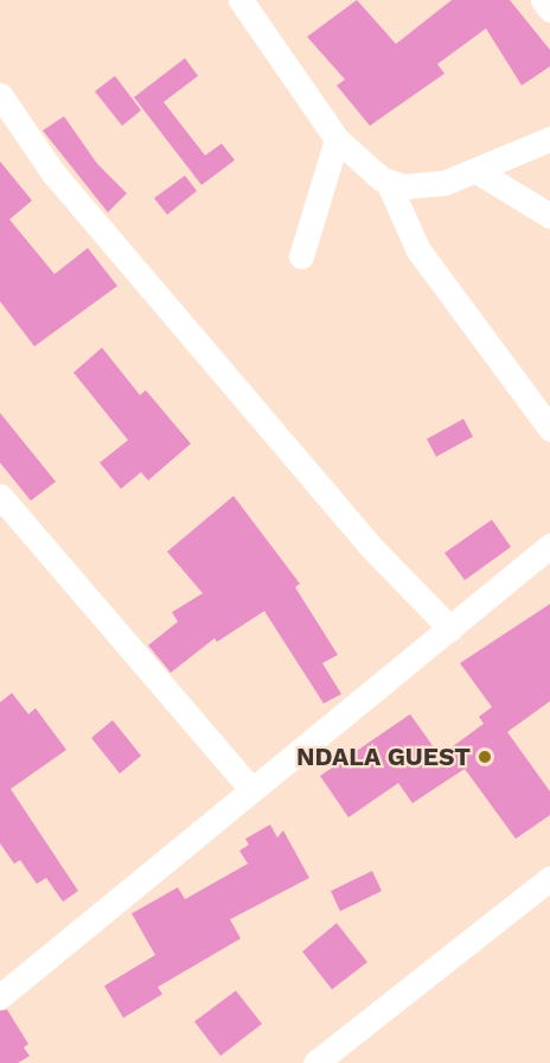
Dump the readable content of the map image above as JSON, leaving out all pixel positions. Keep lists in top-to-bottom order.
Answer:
{
  "places": ["NDALA GUEST"]
}
